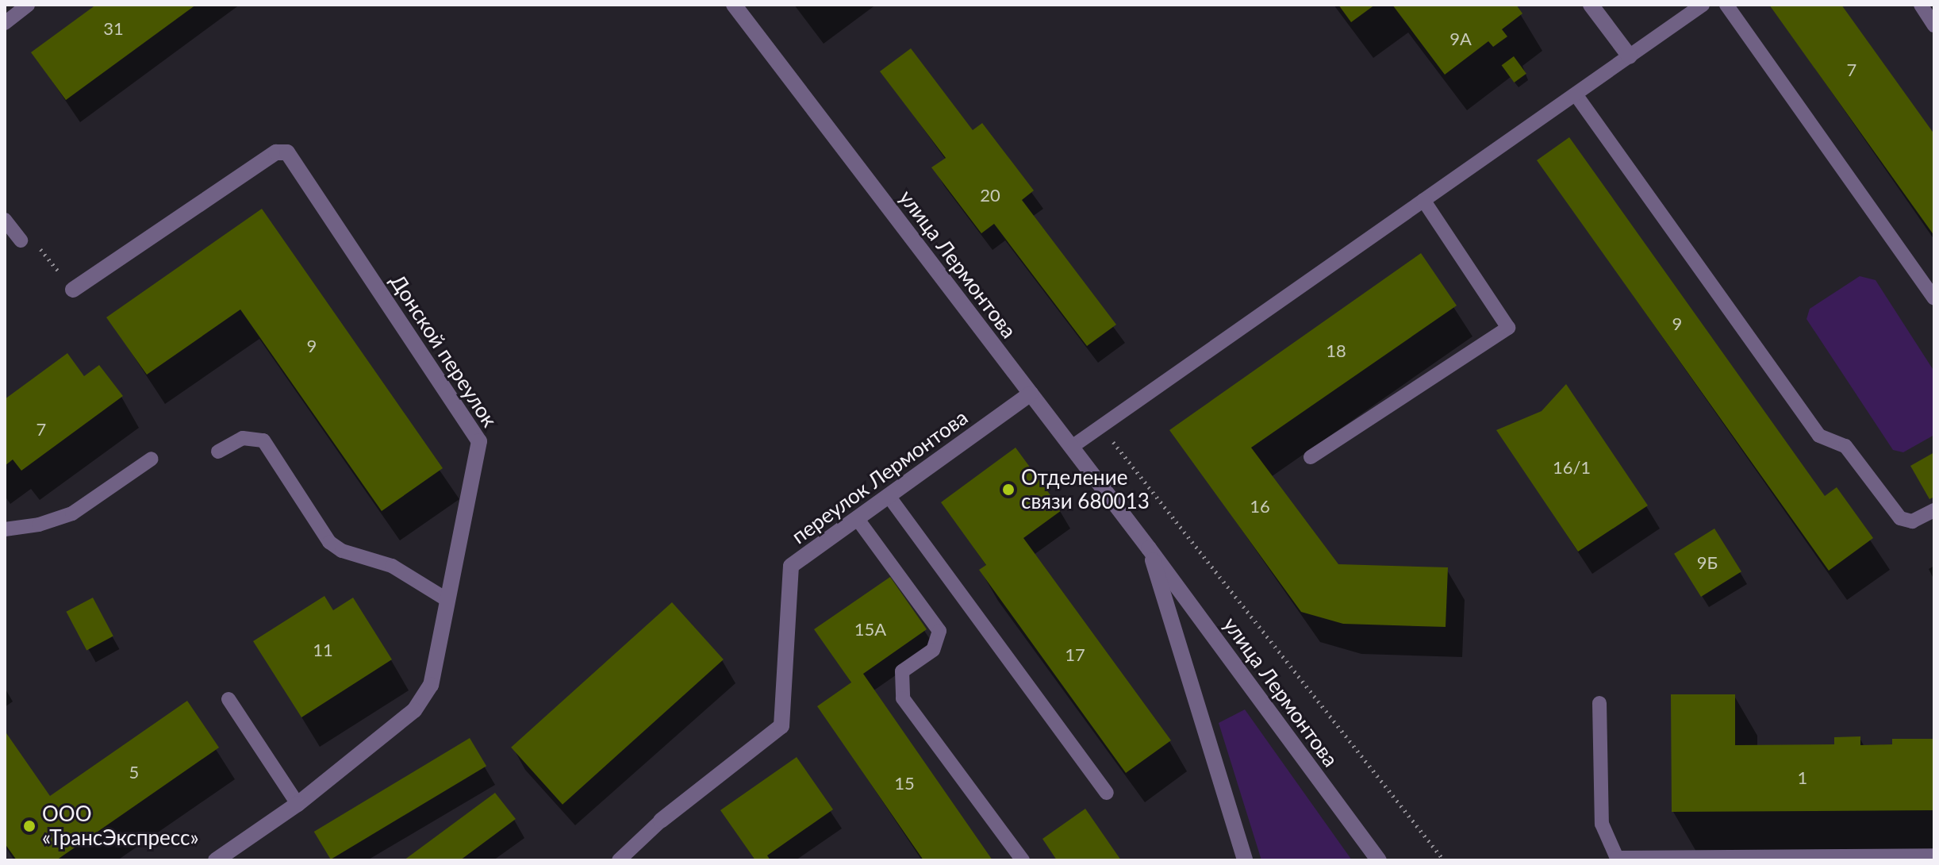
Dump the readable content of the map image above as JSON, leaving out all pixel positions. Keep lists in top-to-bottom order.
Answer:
{
  "streets": {
    "street": ["улица Лермонтова", "Донской переулок", "переулок Лермонтова"]
  },
  "crossings": [
    ["улица Лермонтова", "переулок Лермонтова"]
  ],
  "places": ["Отделение связи 680013", "ООО «ТрансЭкспресс»"],
  "house_numbers": [
    "31",
    "9А",
    "7",
    "20",
    "9",
    "9",
    "18",
    "7",
    "16/1",
    "16",
    "9Б",
    "15А",
    "11",
    "17",
    "5",
    "1",
    "15"
  ]
}
